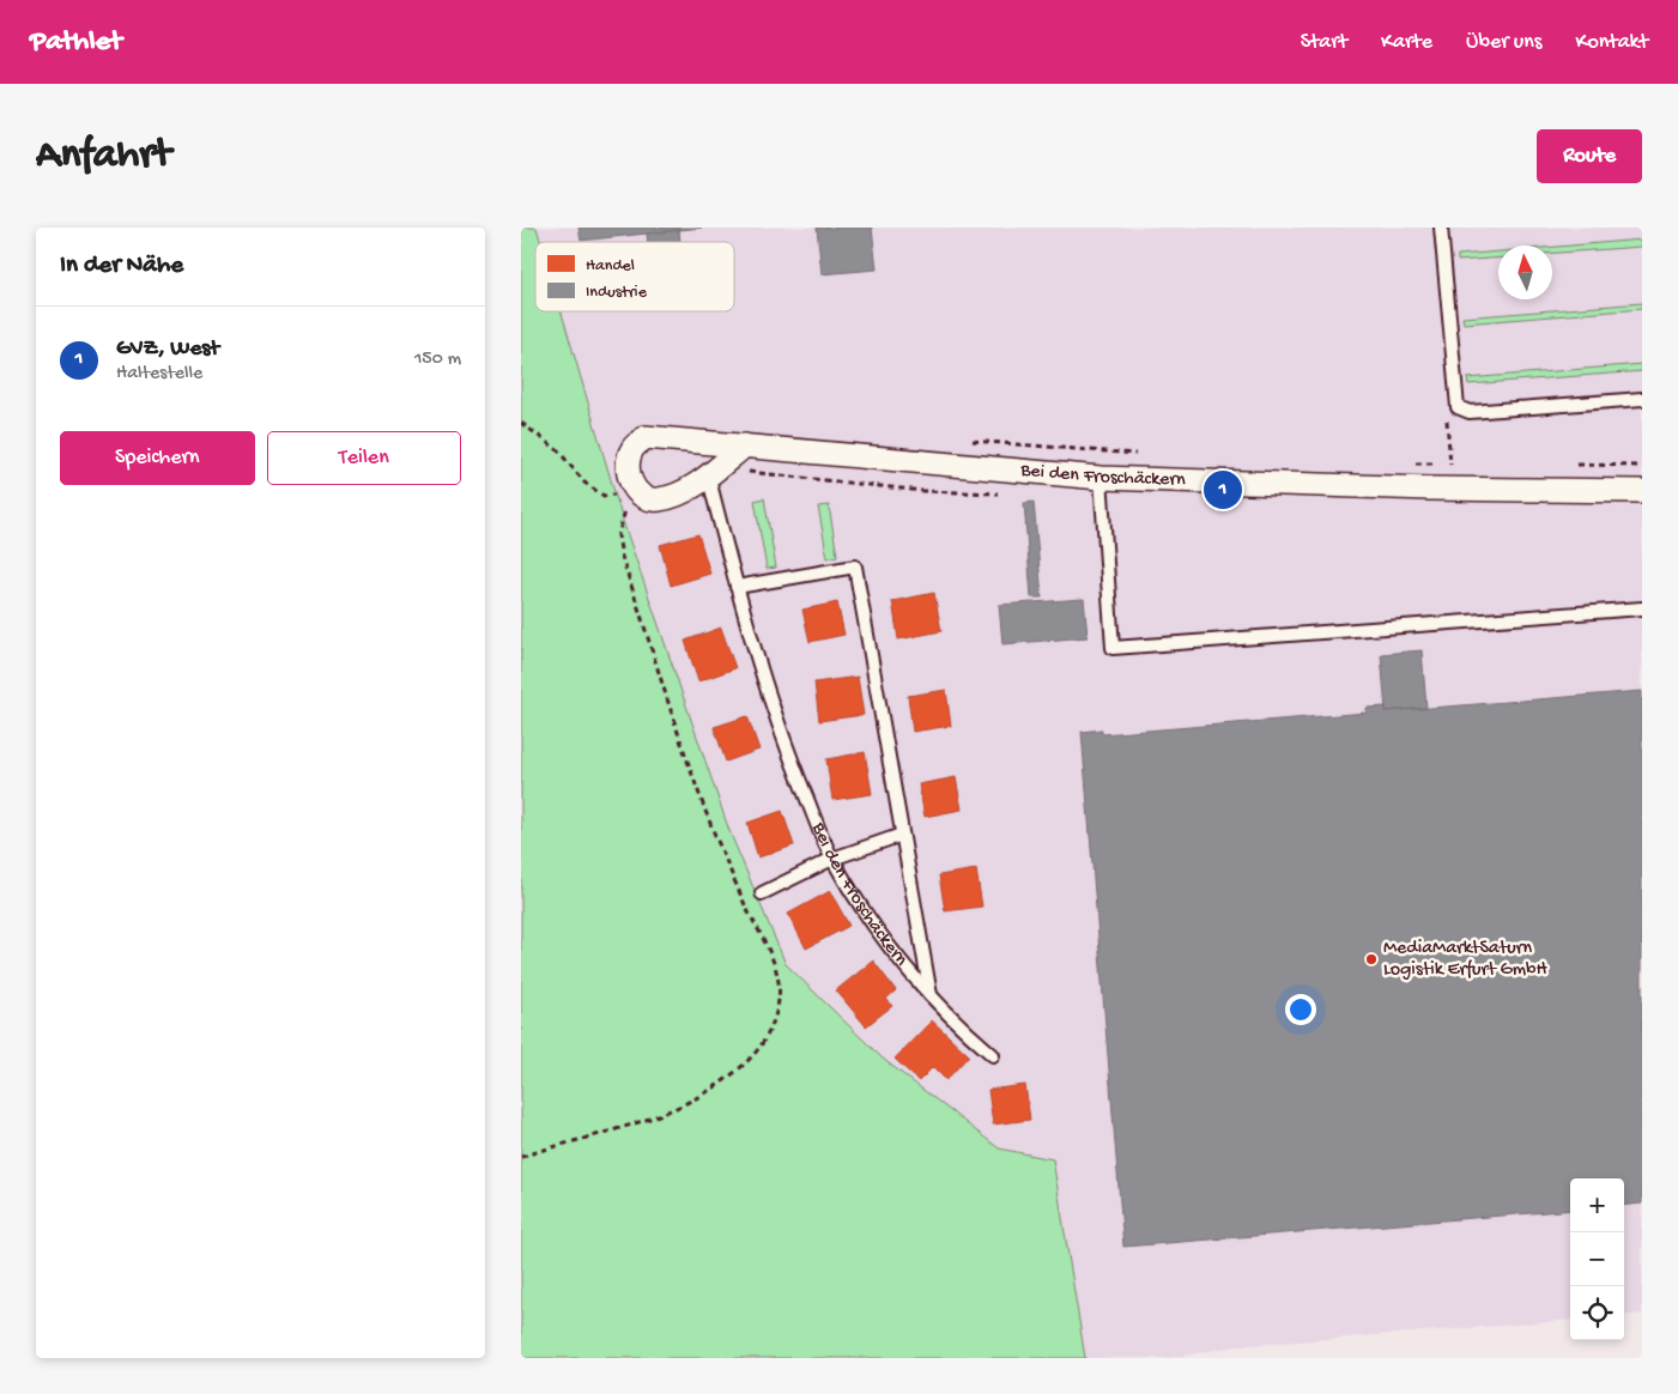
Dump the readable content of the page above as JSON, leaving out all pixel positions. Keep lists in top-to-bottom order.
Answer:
{
  "streets": {
    "street": ["Bei den Froschäckern"]
  },
  "places": ["MediaMarktSaturn Logistik Erfurt GmbH"],
  "legend": ["Handel", "Industrie"],
  "north": "top",
  "page": {
    "header": "Pathlet",
    "nav": [
      "Start",
      "Karte",
      "Über uns",
      "Kontakt"
    ],
    "buttons": [
      "Route",
      ["Speichern", "Teilen"]
    ],
    "title": "Anfahrt",
    "heading": "In der Nähe",
    "list": [
      {
        "mark": "1",
        "name": "GVZ, West",
        "note": "Haltestelle",
        "value": "150 m"
      }
    ],
    "pins": "1",
    "map_buttons": ["+", "−"]
  }
}
